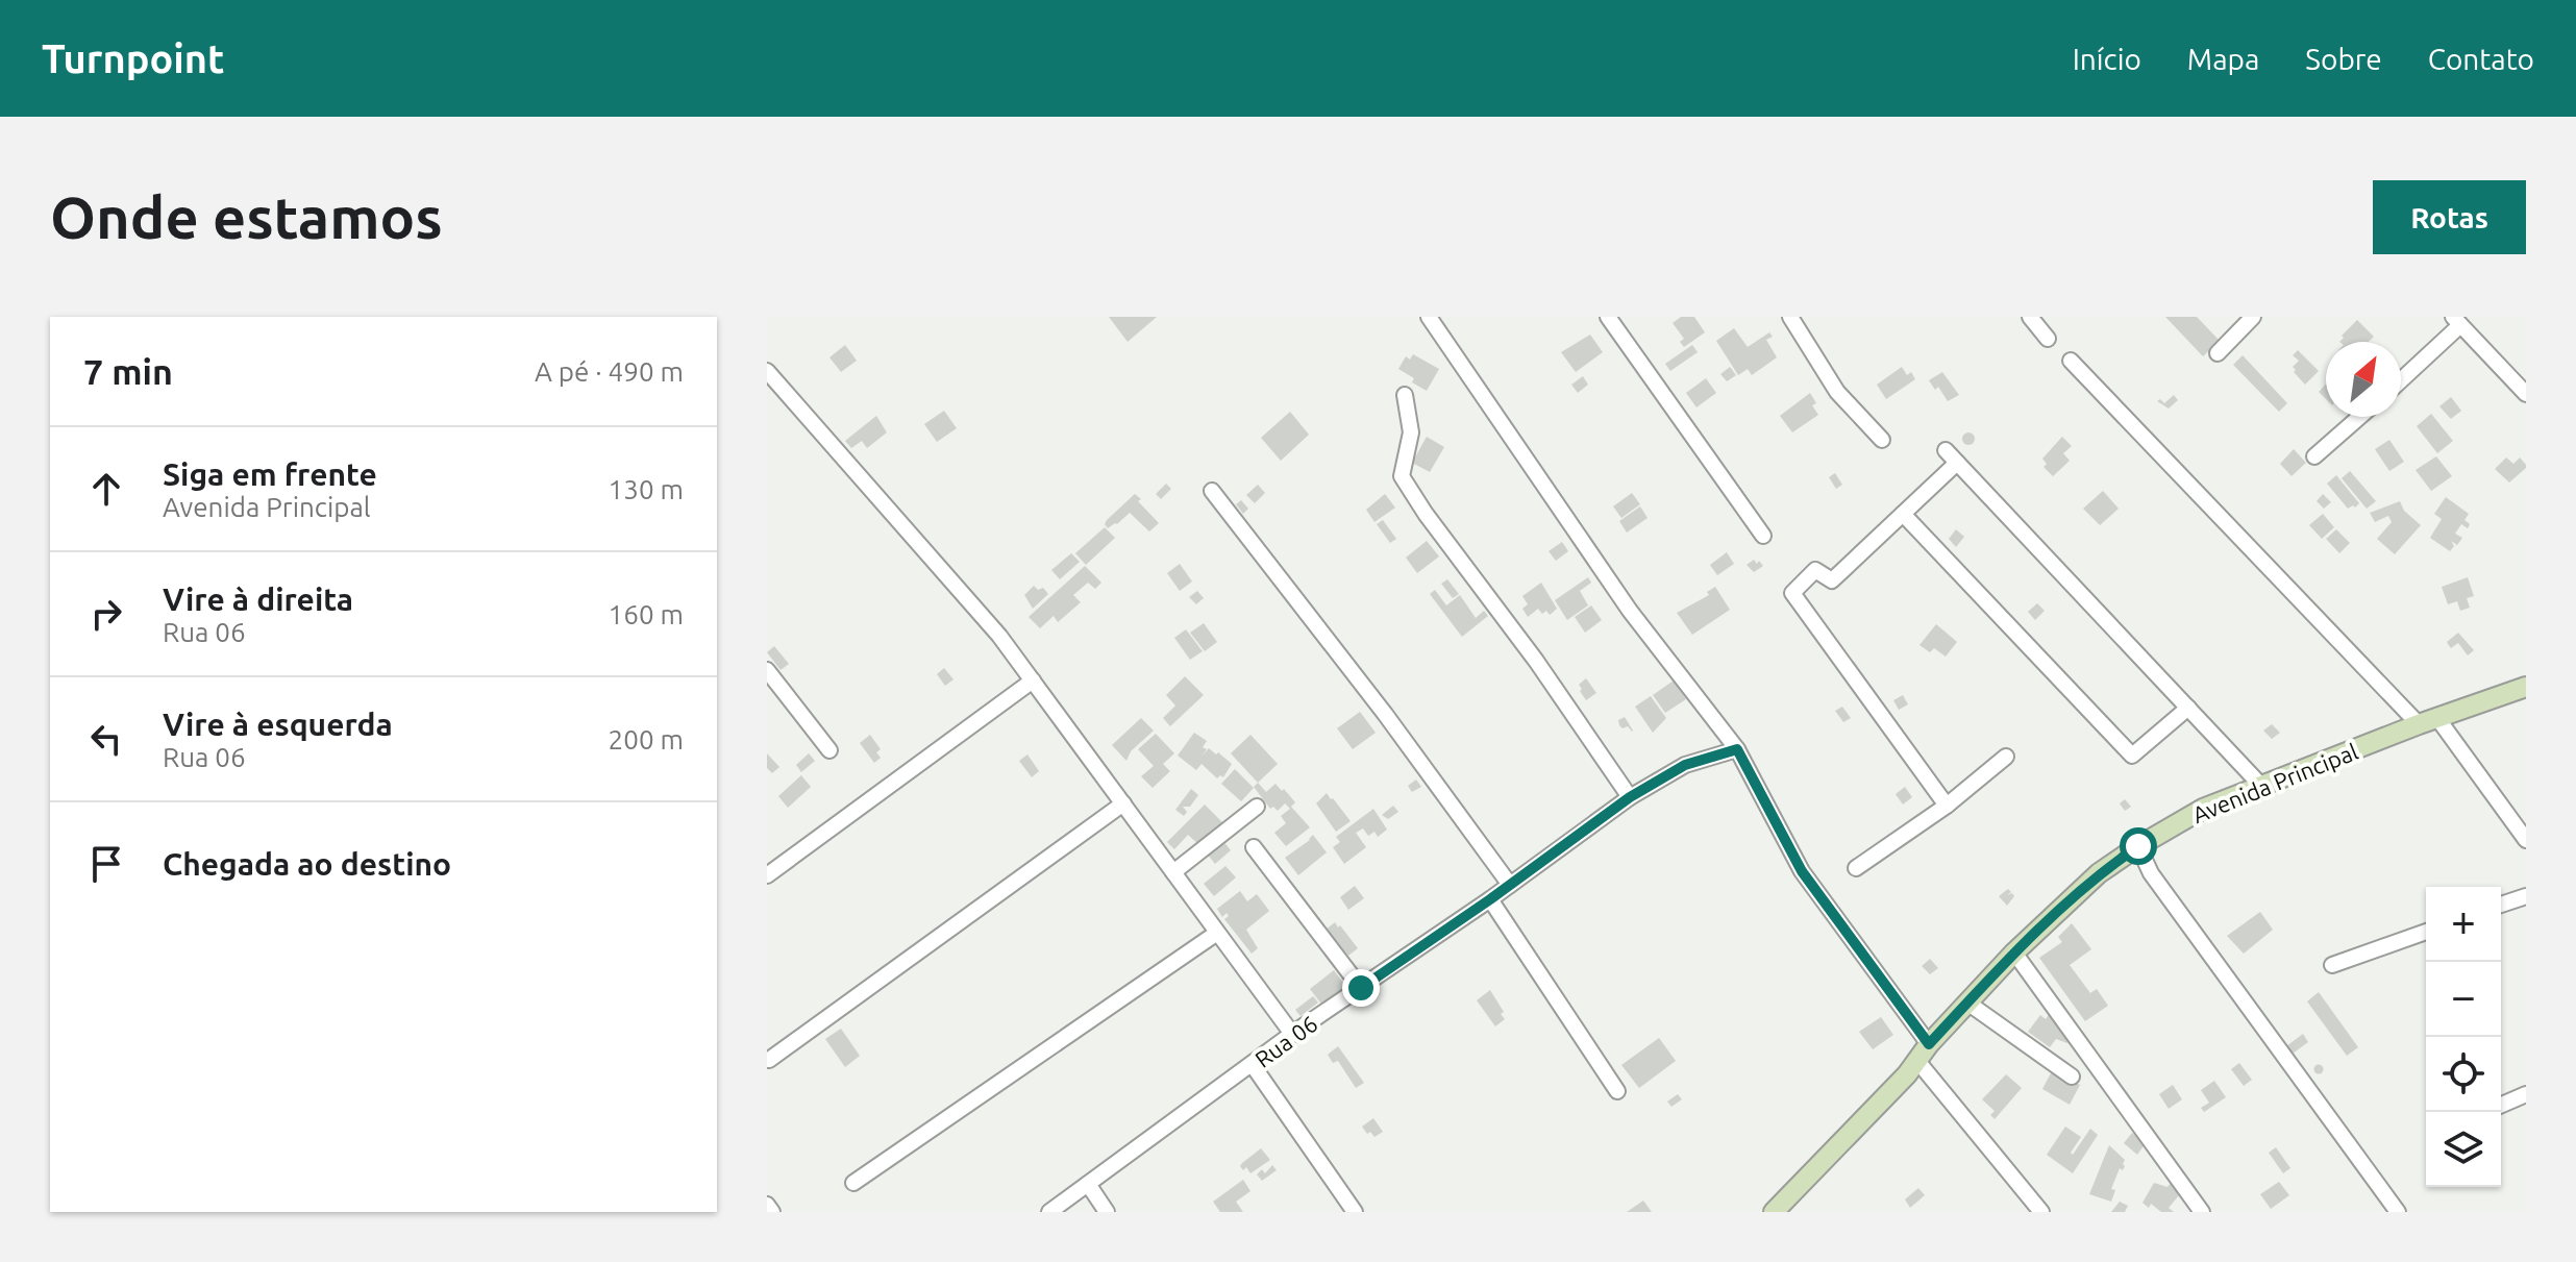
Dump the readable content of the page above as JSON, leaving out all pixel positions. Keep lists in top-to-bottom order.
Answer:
{
  "streets": {
    "street": ["Avenida Principal", "Rua 06"]
  },
  "north": "top right",
  "page": {
    "header": "Turnpoint",
    "nav": [
      "Início",
      "Mapa",
      "Sobre",
      "Contato"
    ],
    "buttons": "Rotas",
    "title": "Onde estamos",
    "heading": ["7 min", "A pé · 490 m"],
    "list": [
      ["Siga em frente", "Avenida Principal", "130 m"],
      ["Vire à direita", "Rua 06", "160 m"],
      ["Vire à esquerda", "Rua 06", "200 m"],
      "Chegada ao destino"
    ],
    "map_buttons": ["+", "−"]
  }
}
